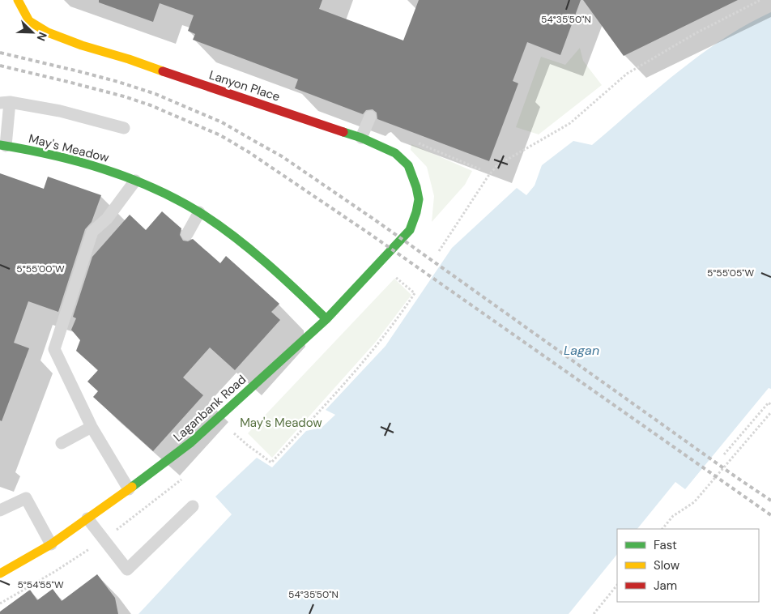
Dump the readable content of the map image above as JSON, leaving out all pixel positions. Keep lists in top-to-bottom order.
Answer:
{
  "streets": {
    "street": ["Lanyon Place", "May's Meadow", "Laganbank Road"]
  },
  "crossings": [
    ["Lanyon Place", "Laganbank Road"],
    ["May's Meadow", "Laganbank Road"]
  ],
  "water": ["Lagan"],
  "parks": ["May's Meadow"],
  "legend": ["Fast", "Slow", "Jam"],
  "north": "bottom right",
  "coordinates": [
    "54°35'50\"N",
    "5°55'00\"W",
    "5°55'05\"W",
    "5°54'55\"W"
  ]
}
